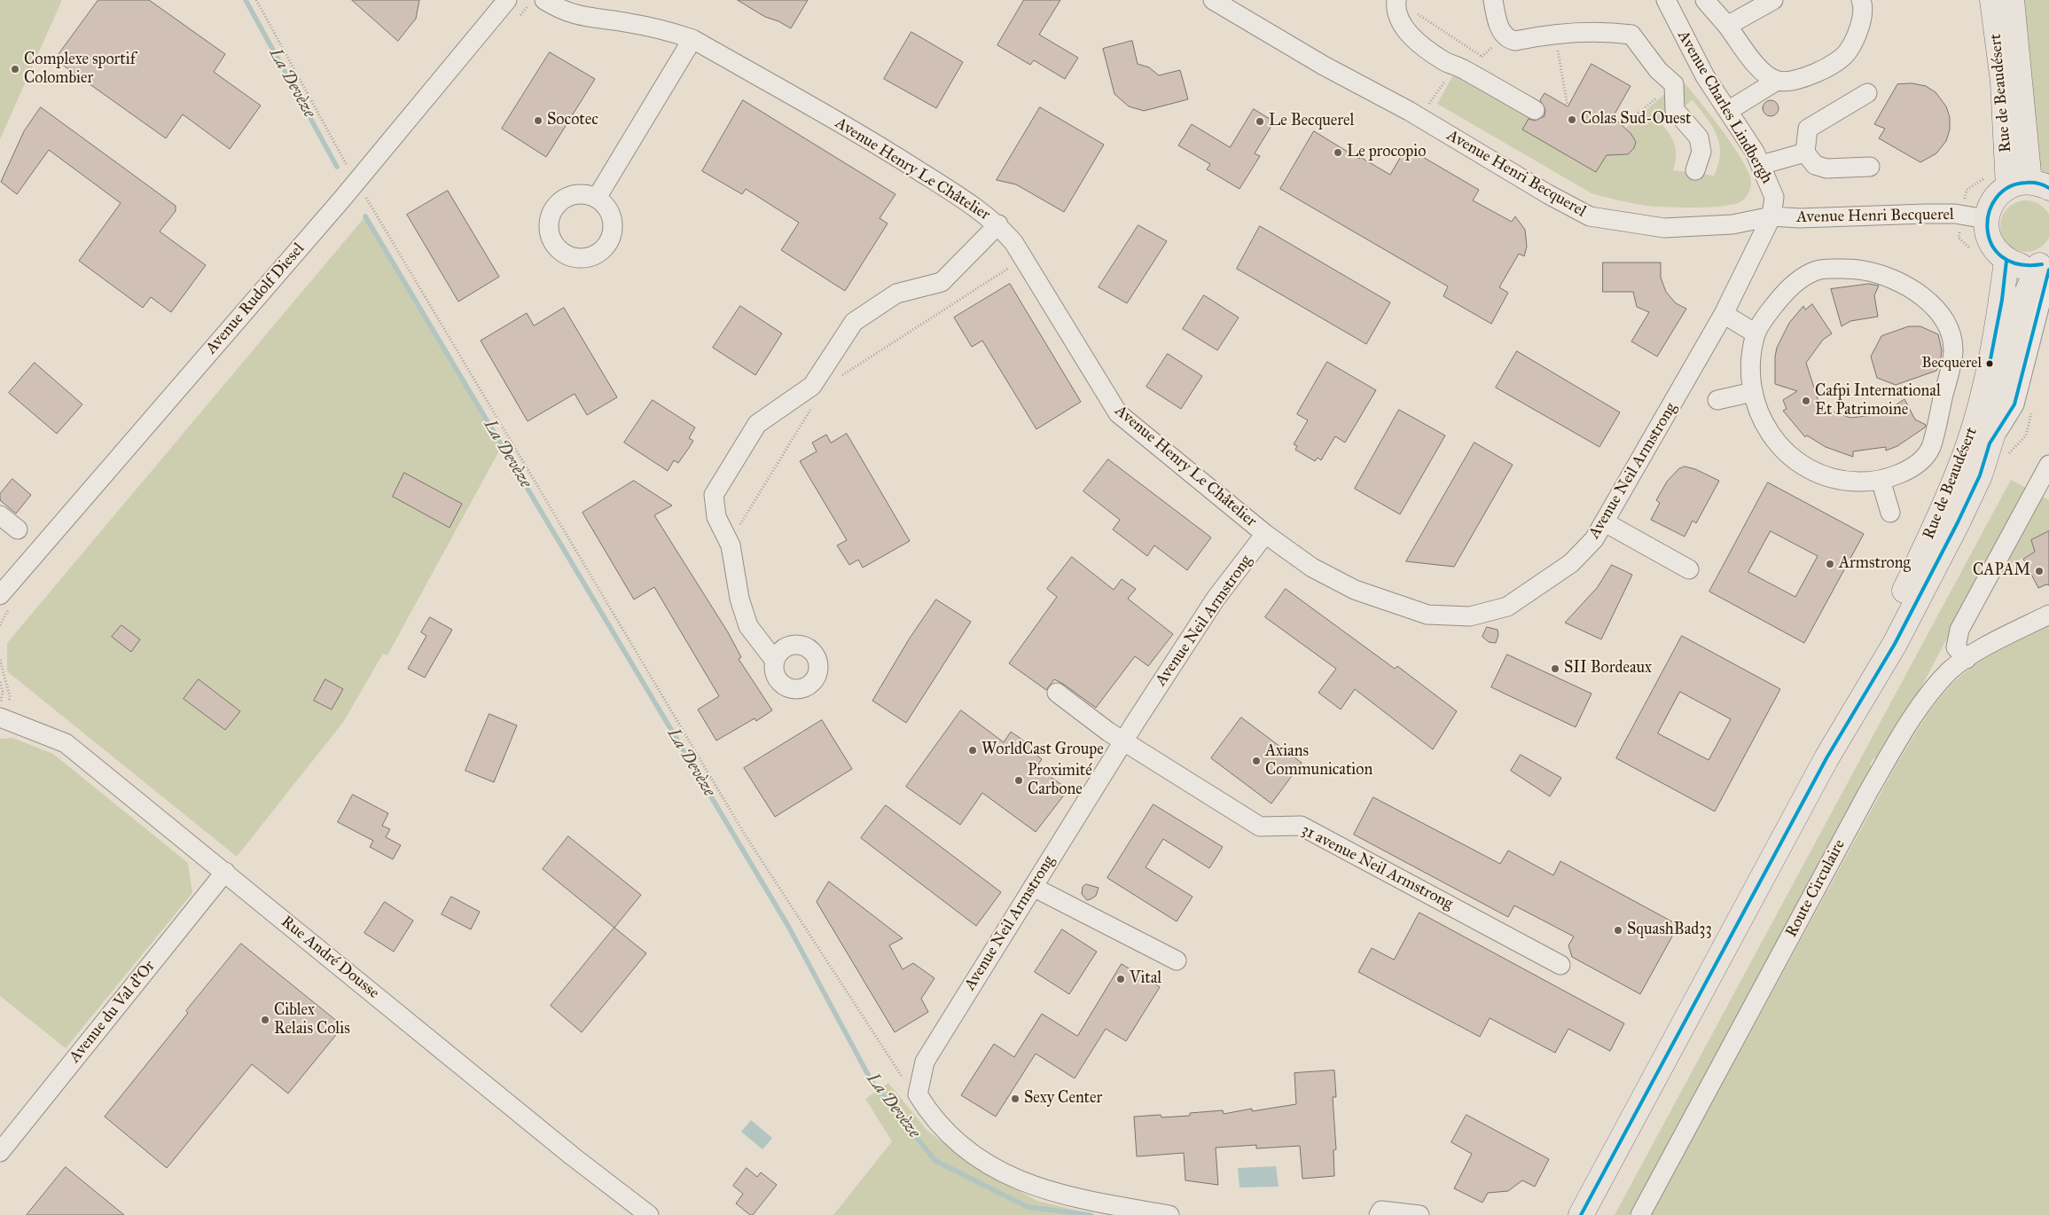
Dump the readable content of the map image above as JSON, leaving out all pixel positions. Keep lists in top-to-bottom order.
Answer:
{
  "streets": {
    "main road": ["Rue de Beaudésert"],
    "street": [
      "Avenue Charles Lindbergh",
      "Avenue Henry Le Châtelier",
      "Avenue Henri Becquerel",
      "Avenue Rudolf Diesel",
      "Avenue Neil Armstrong",
      "31 avenue Neil Armstrong",
      "Route Circulaire",
      "Rue André Dousse",
      "Avenue du Val d'Or"
    ]
  },
  "crossings": [
    ["Avenue Charles Lindbergh", "Avenue Henri Becquerel"],
    ["Avenue Charles Lindbergh", "Avenue Neil Armstrong"],
    ["Avenue Henry Le Châtelier", "Avenue Neil Armstrong"],
    ["Avenue Henri Becquerel", "Avenue Neil Armstrong"],
    ["Avenue Neil Armstrong", "31 avenue Neil Armstrong"],
    ["Rue André Dousse", "Avenue du Val d'Or"]
  ],
  "water": ["La Devèze"],
  "places": [
    "Complexe sportif Colombier",
    "Colas Sud-Ouest",
    "Socotec",
    "Le Becquerel",
    "Le procopio",
    "Becquerel",
    "Cafpi International Et Patrimoine",
    "Armstrong",
    "CAPAM",
    "SII Bordeaux",
    "WorldCast Groupe",
    "Axians Communication",
    "Proximité Carbone",
    "SquashBad33",
    "Vital",
    "Ciblex Relais Colis",
    "Sexy Center"
  ]
}
